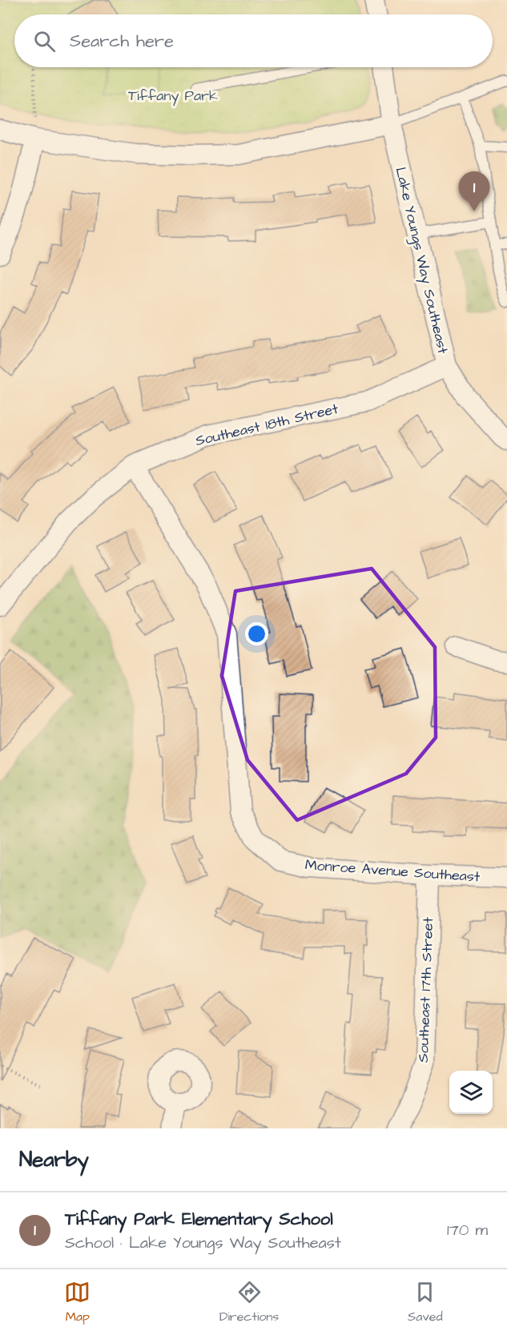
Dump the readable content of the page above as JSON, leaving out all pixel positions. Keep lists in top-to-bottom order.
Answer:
{
  "streets": {
    "street": [
      "Lake Youngs Way Southeast",
      "Southeast 18th Street",
      "Monroe Avenue Southeast",
      "Southeast 17th Street"
    ]
  },
  "crossings": [
    ["Lake Youngs Way Southeast", "Southeast 18th Street"],
    ["Southeast 18th Street", "Monroe Avenue Southeast"],
    ["Monroe Avenue Southeast", "Southeast 17th Street"]
  ],
  "parks": ["Tiffany Park"],
  "page": {
    "search": "Search here",
    "pins": "1",
    "heading": "Nearby",
    "list": [
      {
        "mark": "1",
        "name": "Tiffany Park Elementary School",
        "note": "School · Lake Youngs Way Southeast",
        "value": "170 m"
      }
    ],
    "nav": ["Map", "Directions", "Saved"]
  }
}
